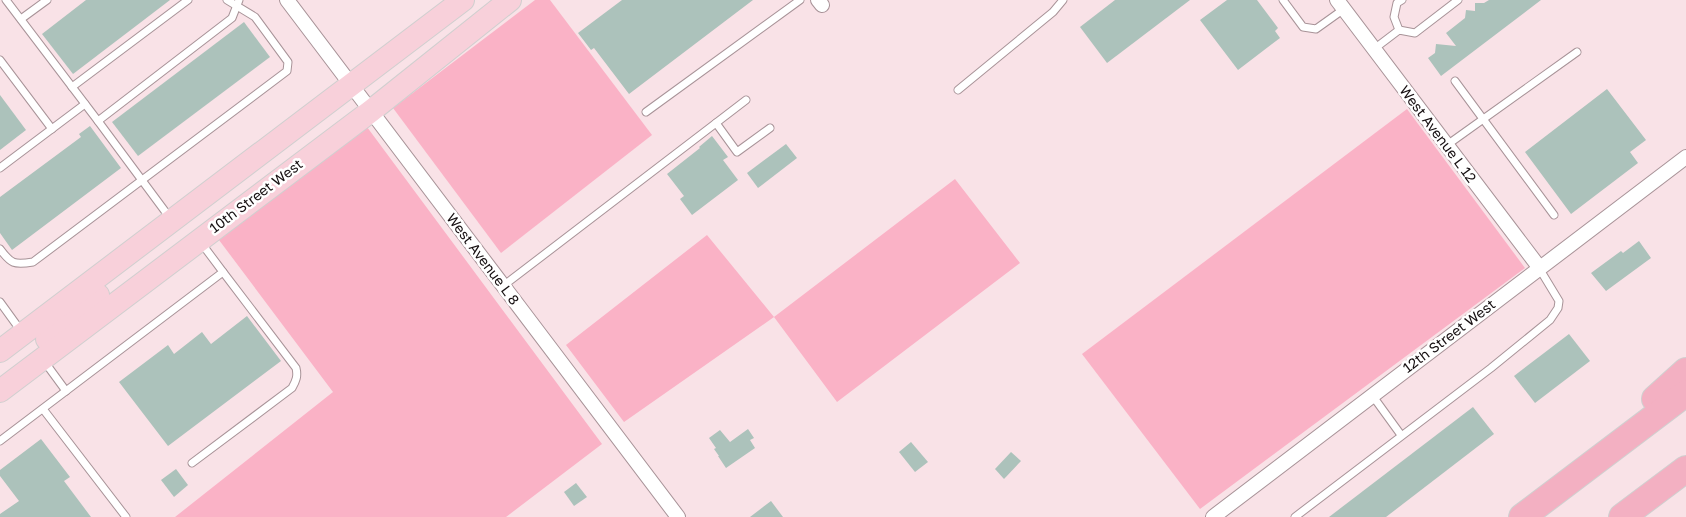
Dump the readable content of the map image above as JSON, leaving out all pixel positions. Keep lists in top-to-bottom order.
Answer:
{
  "streets": {
    "main road": ["10th Street West"],
    "street": ["West Avenue L 12", "West Avenue L 8", "12th Street West"]
  },
  "crossings": [
    ["West Avenue L 12", "12th Street West"],
    ["10th Street West", "West Avenue L 8"]
  ]
}
